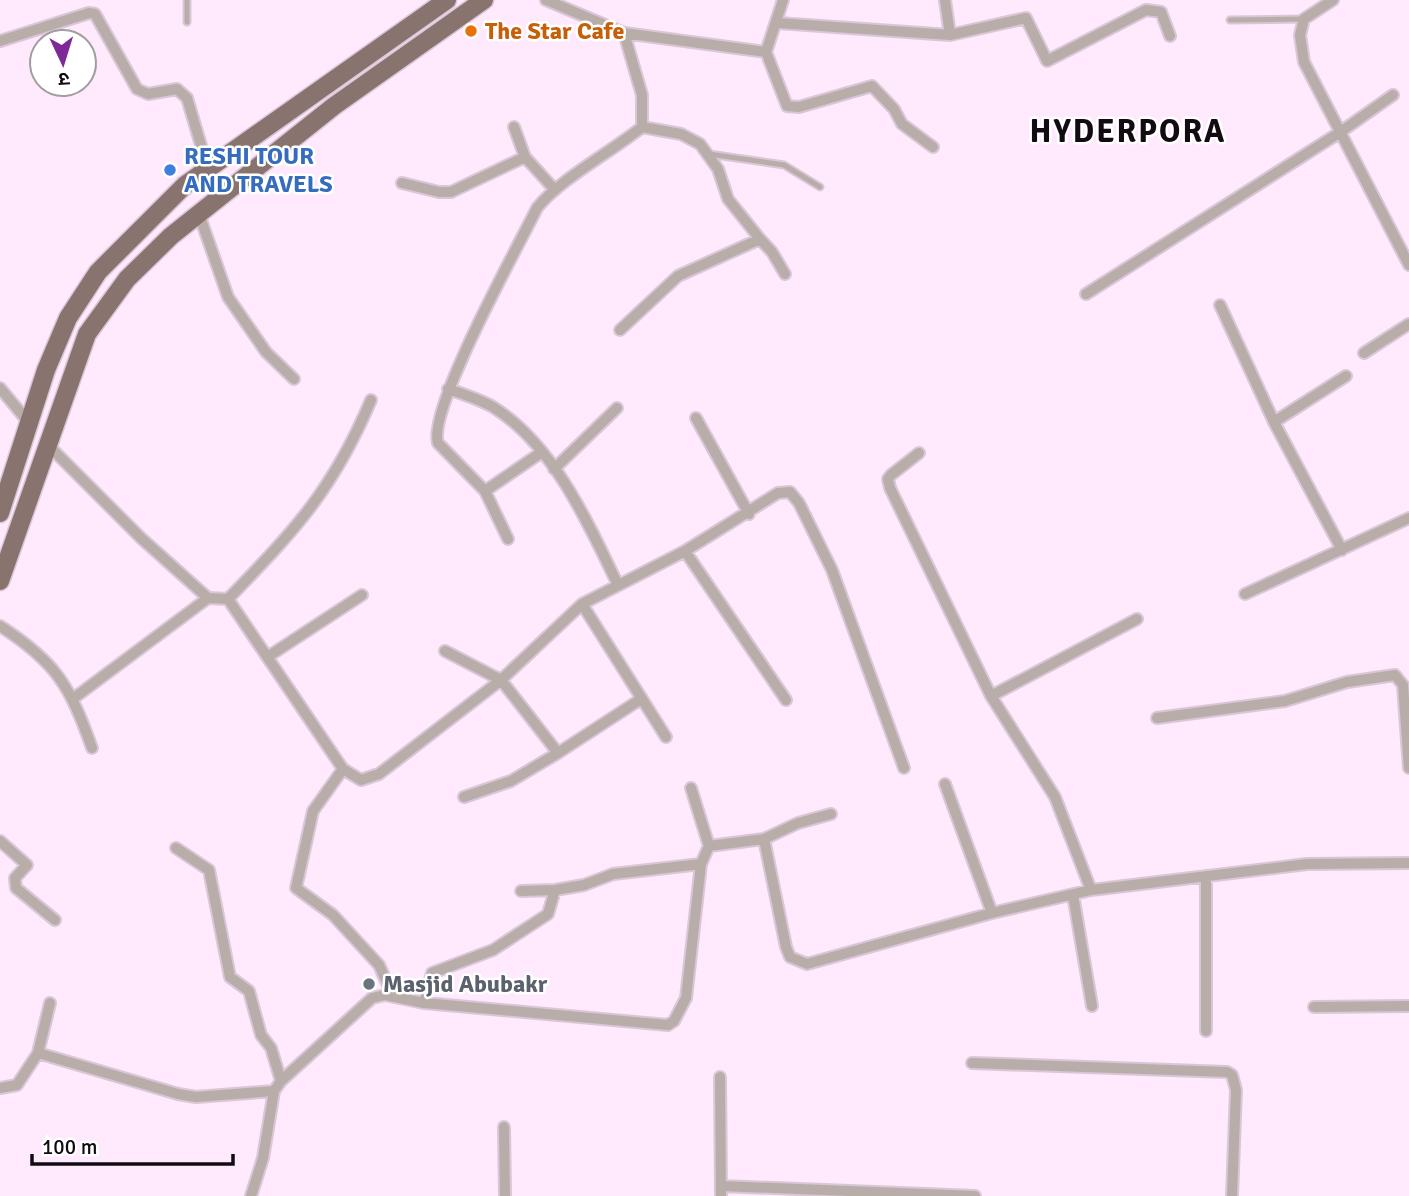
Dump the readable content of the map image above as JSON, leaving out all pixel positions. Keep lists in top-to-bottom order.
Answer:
{
  "districts": ["HYDERPORA"],
  "places": ["The Star Cafe", "RESHI TOUR AND TRAVELS", "Masjid Abubakr"],
  "scale_bar": "100 m",
  "north": "bottom"
}
